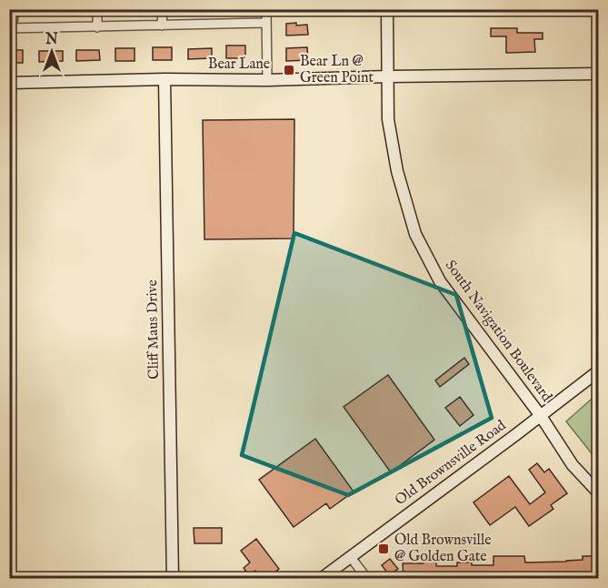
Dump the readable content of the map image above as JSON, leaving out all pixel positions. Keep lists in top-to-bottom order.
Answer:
{
  "streets": {
    "street": [
      "Bear Lane",
      "Cliff Maus Drive",
      "South Navigation Boulevard",
      "Old Brownsville Road"
    ]
  },
  "crossings": [
    ["Bear Lane", "Cliff Maus Drive"],
    ["Bear Lane", "South Navigation Boulevard"],
    ["South Navigation Boulevard", "Old Brownsville Road"]
  ],
  "places": {
    "transit": ["Bear Ln @ Green Point", "Old Brownsville @ Golden Gate"]
  },
  "north": "top"
}
